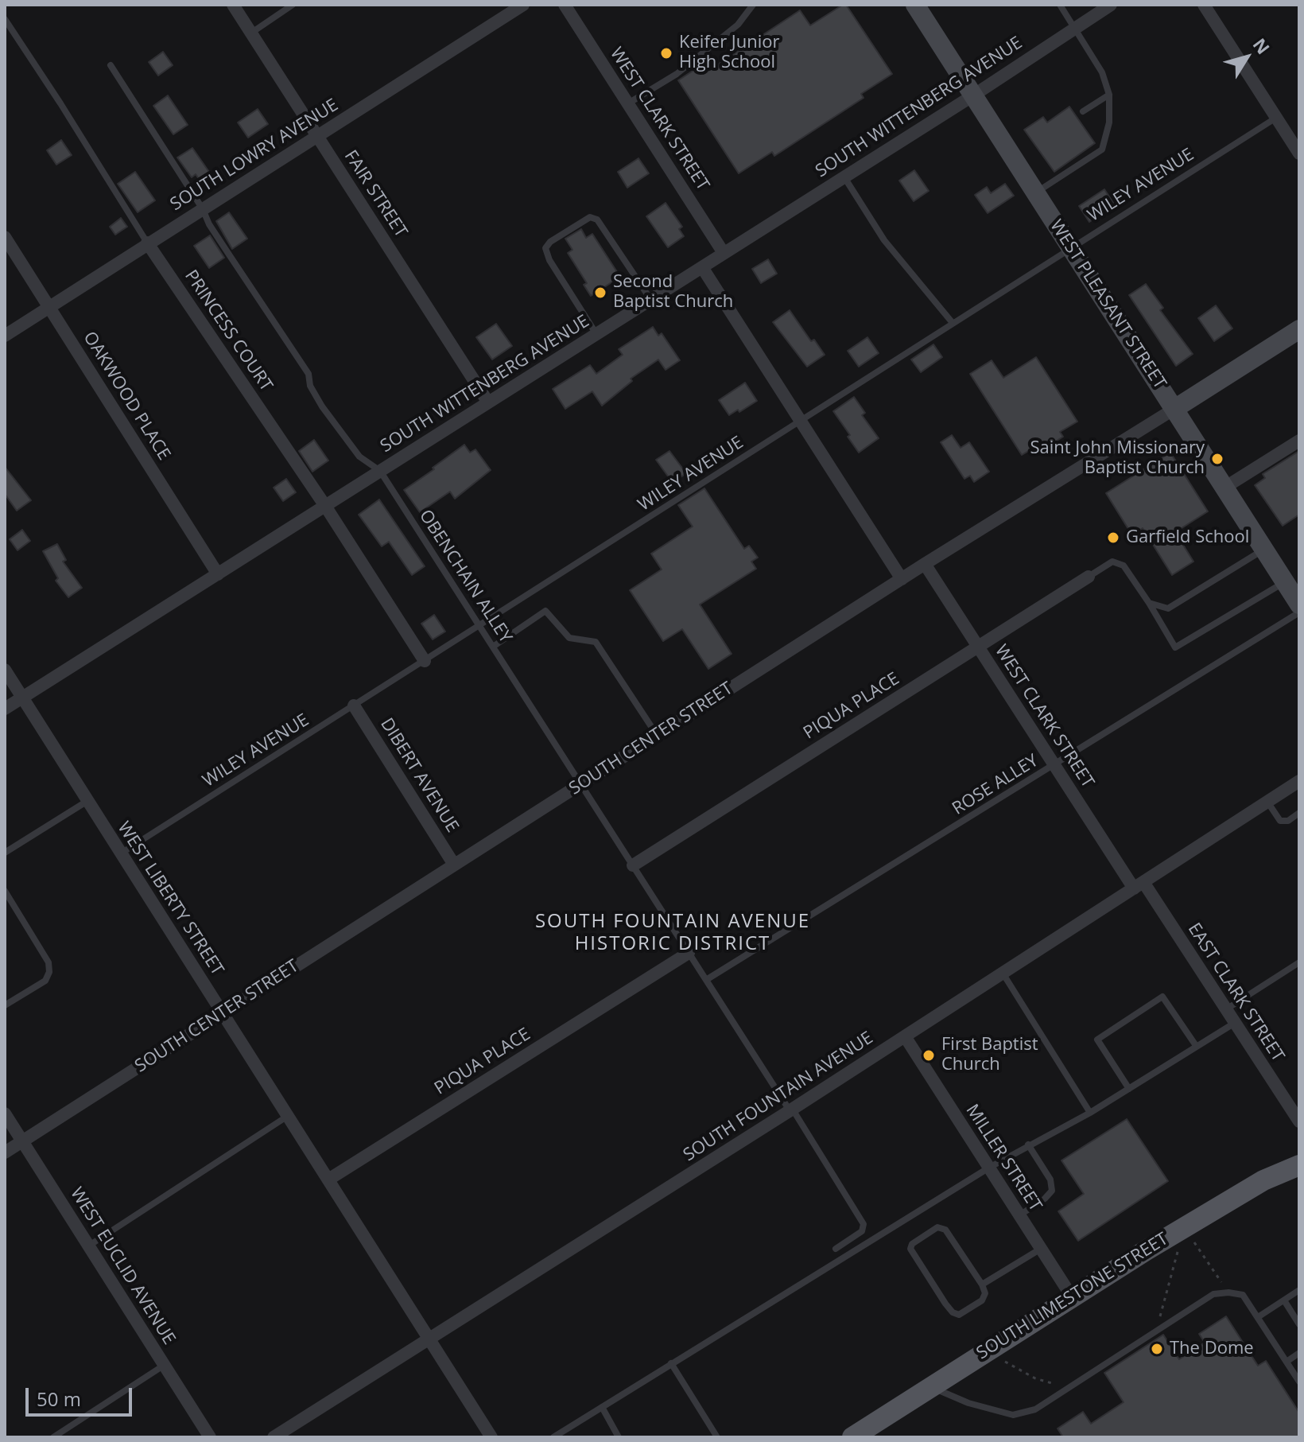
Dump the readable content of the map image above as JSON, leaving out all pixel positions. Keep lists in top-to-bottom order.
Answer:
{
  "streets": {
    "main road": ["SOUTH LIMESTONE STREET"],
    "street": [
      "SOUTH WITTENBERG AVENUE",
      "WEST CLARK STREET",
      "SOUTH LOWRY AVENUE",
      "FAIR STREET",
      "WEST PLEASANT STREET",
      "PRINCESS COURT",
      "OAKWOOD PLACE",
      "PIQUA PLACE",
      "SOUTH CENTER STREET",
      "DIBERT AVENUE",
      "WEST LIBERTY STREET",
      "EAST CLARK STREET",
      "SOUTH FOUNTAIN AVENUE",
      "MILLER STREET",
      "WEST EUCLID AVENUE"
    ],
    "lane": ["WILEY AVENUE", "OBENCHAIN ALLEY", "ROSE ALLEY"]
  },
  "crossings": [
    ["SOUTH WITTENBERG AVENUE", "WEST CLARK STREET"],
    ["SOUTH WITTENBERG AVENUE", "FAIR STREET"],
    ["SOUTH WITTENBERG AVENUE", "WEST PLEASANT STREET"],
    ["SOUTH WITTENBERG AVENUE", "PRINCESS COURT"],
    ["SOUTH WITTENBERG AVENUE", "OAKWOOD PLACE"],
    ["SOUTH WITTENBERG AVENUE", "OBENCHAIN ALLEY"],
    ["SOUTH WITTENBERG AVENUE", "WEST LIBERTY STREET"],
    ["WEST CLARK STREET", "PIQUA PLACE"],
    ["WEST CLARK STREET", "SOUTH CENTER STREET"],
    ["WEST CLARK STREET", "ROSE ALLEY"],
    ["WEST CLARK STREET", "EAST CLARK STREET"],
    ["WEST CLARK STREET", "SOUTH FOUNTAIN AVENUE"],
    ["SOUTH LOWRY AVENUE", "FAIR STREET"],
    ["SOUTH LOWRY AVENUE", "PRINCESS COURT"],
    ["SOUTH LOWRY AVENUE", "OAKWOOD PLACE"],
    ["SOUTH LOWRY AVENUE", "OBENCHAIN ALLEY"],
    ["WILEY AVENUE", "WEST PLEASANT STREET"],
    ["WILEY AVENUE", "PRINCESS COURT"],
    ["WILEY AVENUE", "OBENCHAIN ALLEY"],
    ["WILEY AVENUE", "DIBERT AVENUE"],
    ["WILEY AVENUE", "WEST LIBERTY STREET"],
    ["WEST PLEASANT STREET", "SOUTH CENTER STREET"],
    ["WEST PLEASANT STREET", "ROSE ALLEY"],
    ["OBENCHAIN ALLEY", "PIQUA PLACE"],
    ["OBENCHAIN ALLEY", "SOUTH CENTER STREET"],
    ["OBENCHAIN ALLEY", "ROSE ALLEY"],
    ["OBENCHAIN ALLEY", "SOUTH FOUNTAIN AVENUE"],
    ["PIQUA PLACE", "WEST LIBERTY STREET"],
    ["SOUTH CENTER STREET", "DIBERT AVENUE"],
    ["SOUTH CENTER STREET", "WEST LIBERTY STREET"],
    ["SOUTH CENTER STREET", "WEST EUCLID AVENUE"],
    ["WEST LIBERTY STREET", "SOUTH FOUNTAIN AVENUE"],
    ["EAST CLARK STREET", "SOUTH FOUNTAIN AVENUE"],
    ["SOUTH FOUNTAIN AVENUE", "MILLER STREET"],
    ["MILLER STREET", "SOUTH LIMESTONE STREET"]
  ],
  "districts": ["SOUTH FOUNTAIN AVENUE HISTORIC DISTRICT"],
  "places": [
    "Keifer Junior High School",
    "Second Baptist Church",
    "Saint John Missionary Baptist Church",
    "Garfield School",
    "First Baptist Church",
    "The Dome"
  ],
  "scale_bar": "50 m",
  "north": "top right"
}
